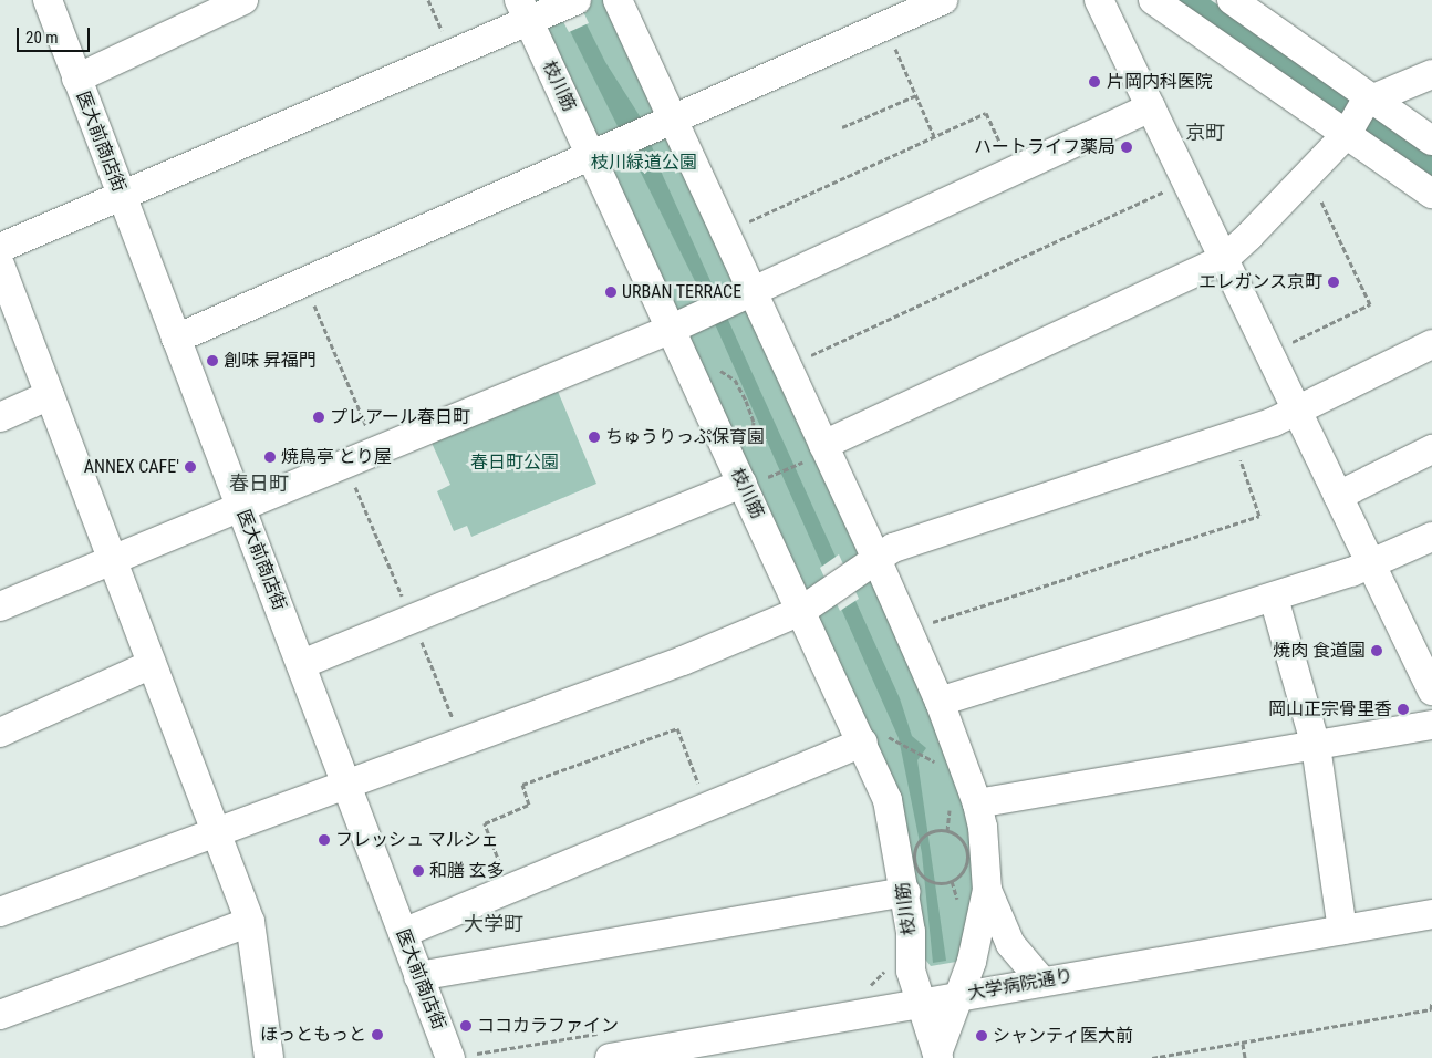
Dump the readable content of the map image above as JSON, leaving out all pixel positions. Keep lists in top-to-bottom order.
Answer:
{
  "streets": {
    "street": ["枝川筋", "医大前商店街", "大学病院通り"]
  },
  "crossings": [
    ["枝川筋", "大学病院通り"]
  ],
  "districts": ["京町", "春日町", "大学町"],
  "parks": ["枝川緑道公園", "春日町公園"],
  "places": [
    "片岡内科医院",
    "ハートライフ薬局",
    "エレガンス京町",
    "URBAN TERRACE",
    "創味 昇福門",
    "プレアール春日町",
    "ちゅうりっぷ保育園",
    "焼鳥亭 とり屋",
    "ANNEX CAFE'",
    "焼肉 食道園",
    "岡山正宗骨里香",
    "フレッシュ マルシェ",
    "和膳 玄多",
    "ココカラファイン",
    "ほっともっと",
    "シャンティ医大前"
  ],
  "scale_bar": "20 m"
}
